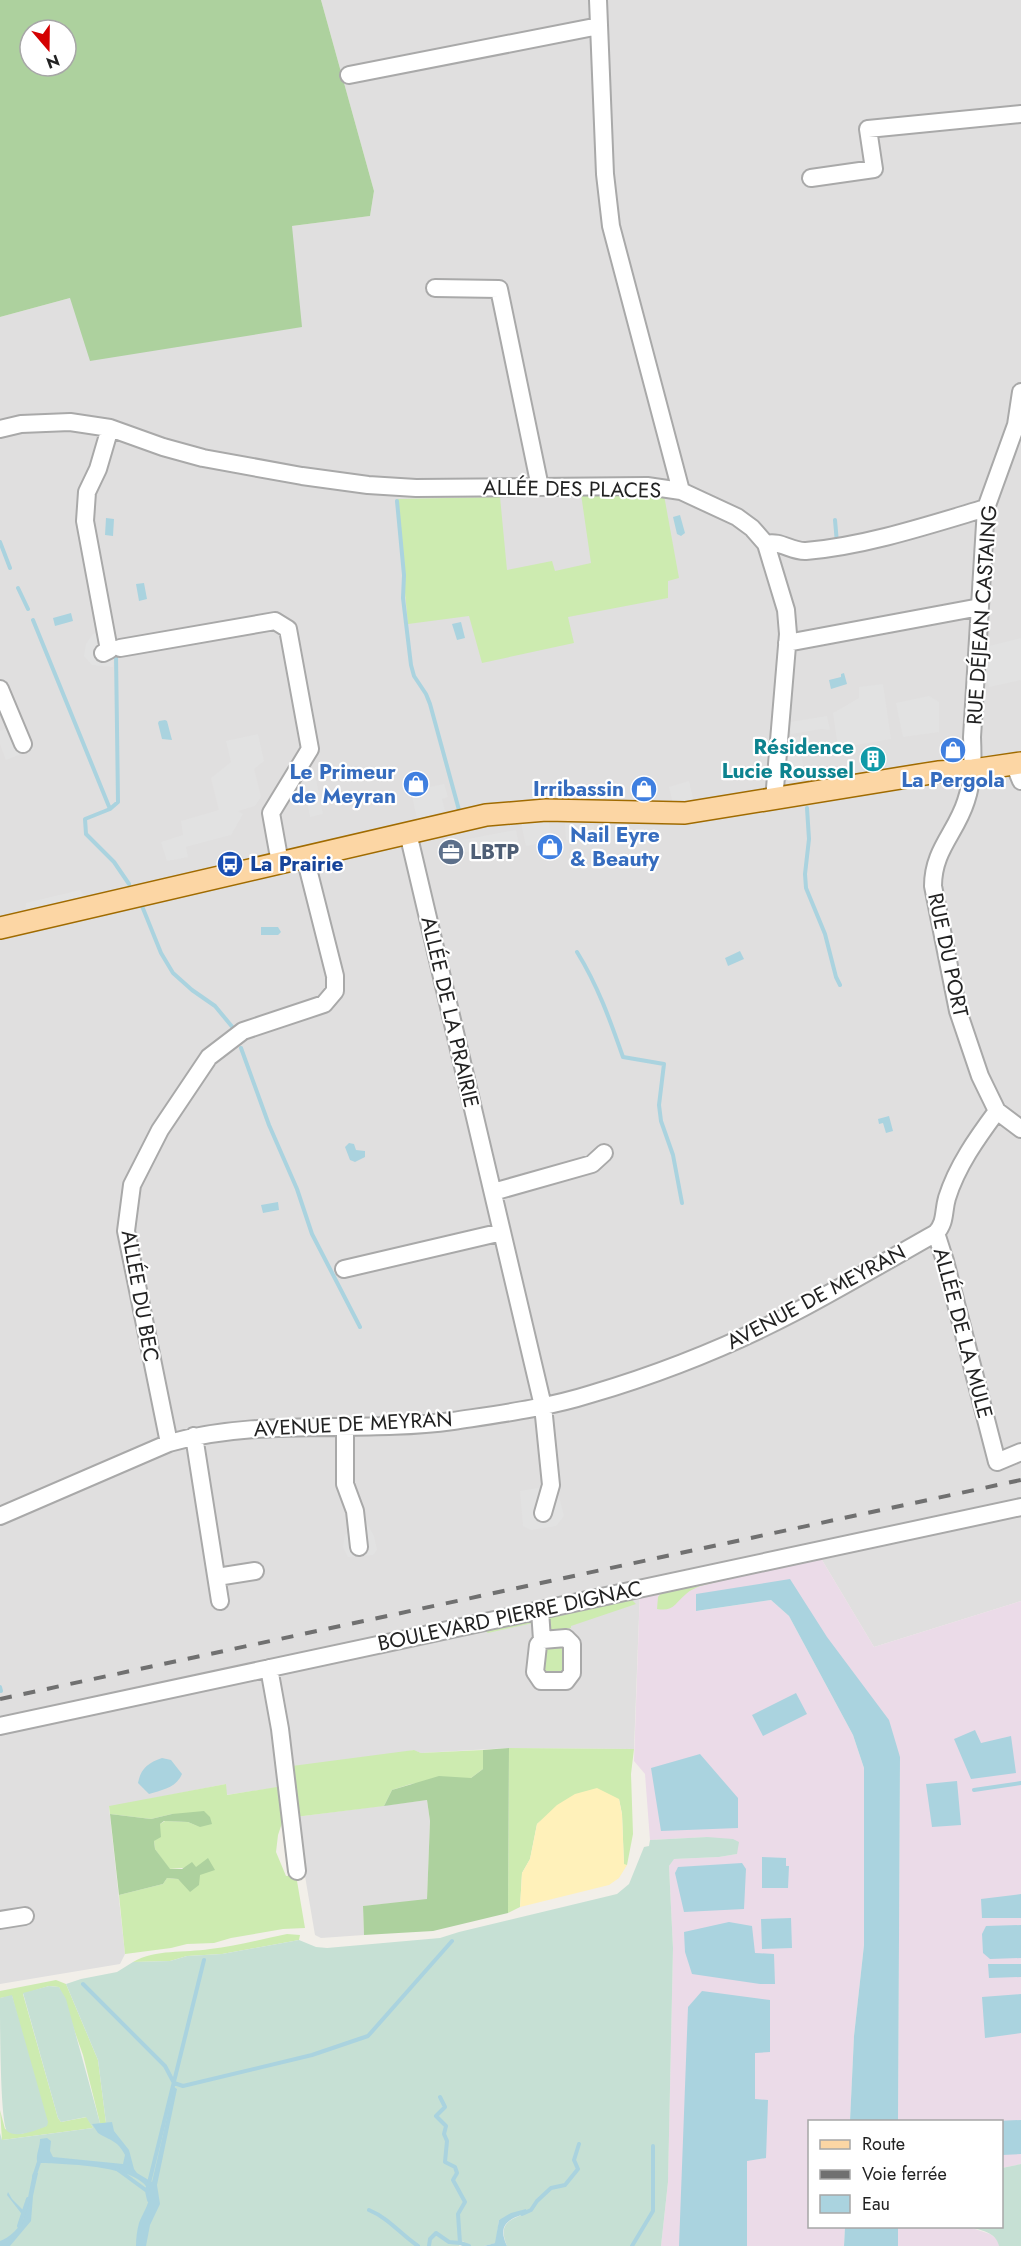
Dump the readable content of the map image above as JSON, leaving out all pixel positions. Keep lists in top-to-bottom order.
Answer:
{
  "streets": {
    "street": [
      "ALLÉE DES PLACES",
      "RUE DÉJEAN CASTAING",
      "RUE DU PORT",
      "ALLÉE DE LA PRAIRIE",
      "ALLÉE DU BEC",
      "AVENUE DE MEYRAN",
      "ALLÉE DE LA MULE",
      "BOULEVARD PIERRE DIGNAC"
    ]
  },
  "crossings": [
    ["RUE DÉJEAN CASTAING", "RUE DU PORT"],
    ["RUE DU PORT", "ALLÉE DE LA MULE"],
    ["ALLÉE DE LA PRAIRIE", "AVENUE DE MEYRAN"],
    ["ALLÉE DU BEC", "AVENUE DE MEYRAN"],
    ["AVENUE DE MEYRAN", "ALLÉE DE LA MULE"]
  ],
  "places": {
    "shop": [
      "La Pergola",
      "Le Primeur de Meyran",
      "Irribassin",
      "Nail Eyre & Beauty"
    ],
    "building": ["Résidence Lucie Roussel"],
    "office": ["LBTP"],
    "bus stop": ["La Prairie"]
  },
  "legend": ["Route", "Voie ferrée", "Eau"],
  "north": "bottom"
}
